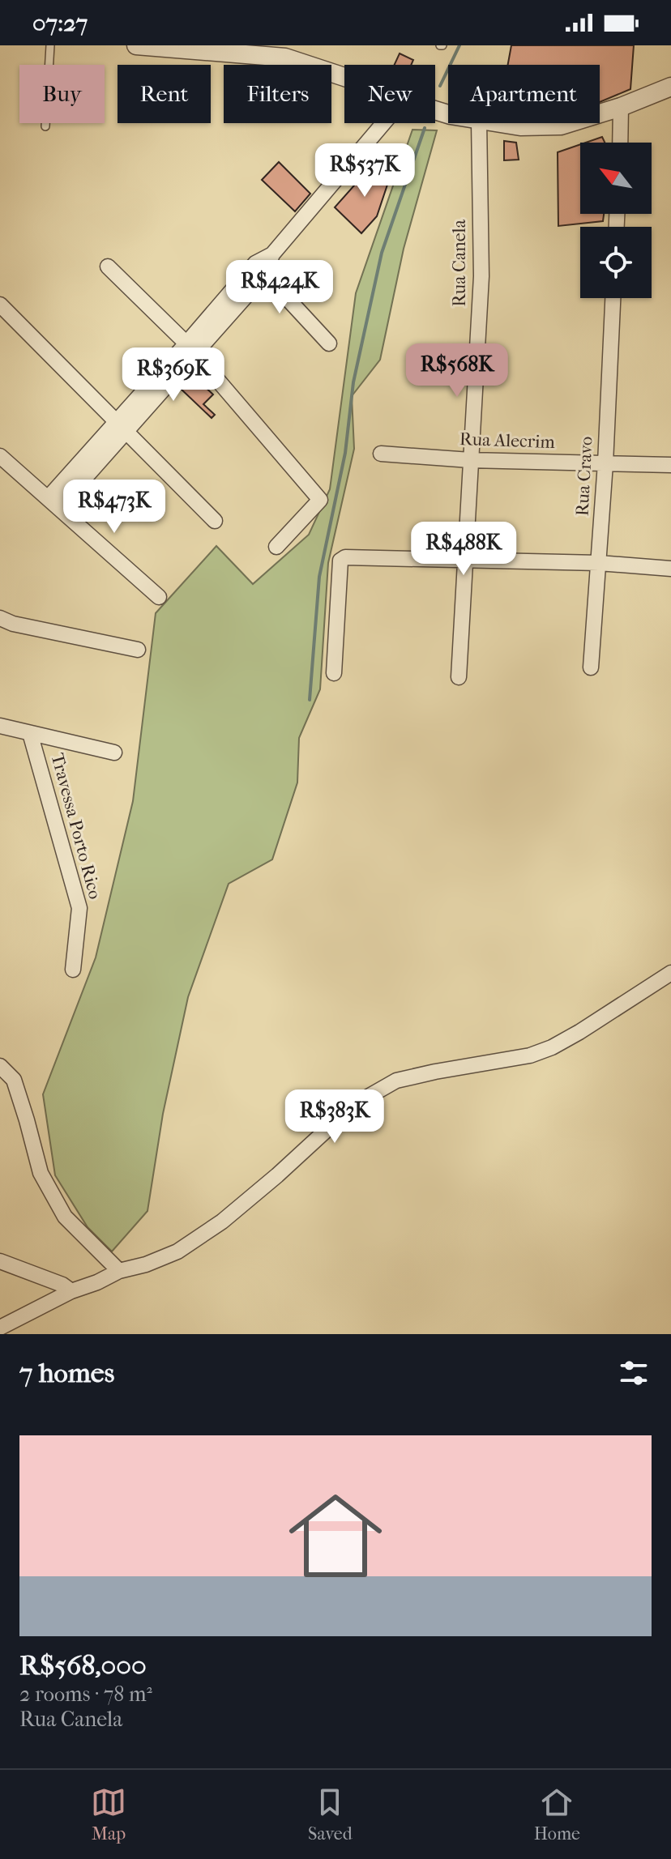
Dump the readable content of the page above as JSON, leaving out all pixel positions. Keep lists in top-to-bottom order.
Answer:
{
  "streets": {
    "street": [
      "Rua Canela",
      "Rua Alecrim",
      "Rua Cravo",
      "Travessa Porto Rico"
    ]
  },
  "crossings": [
    ["Rua Canela", "Rua Alecrim"],
    ["Rua Alecrim", "Rua Cravo"]
  ],
  "north": "top left",
  "page": {
    "status": "07:27",
    "chip": [
      "Buy",
      "Rent",
      "Filters",
      "New",
      "Apartment"
    ],
    "price": [
      "R$537K",
      "R$424K",
      "R$568K",
      "R$369K",
      "R$473K",
      "R$488K",
      "R$383K"
    ],
    "heading": "7 homes",
    "list": [
      {
        "name": "R$568,000",
        "note": "2 rooms · 78 m² · Rua Canela"
      }
    ],
    "tabs": ["Map", "Saved", "Home"]
  }
}
